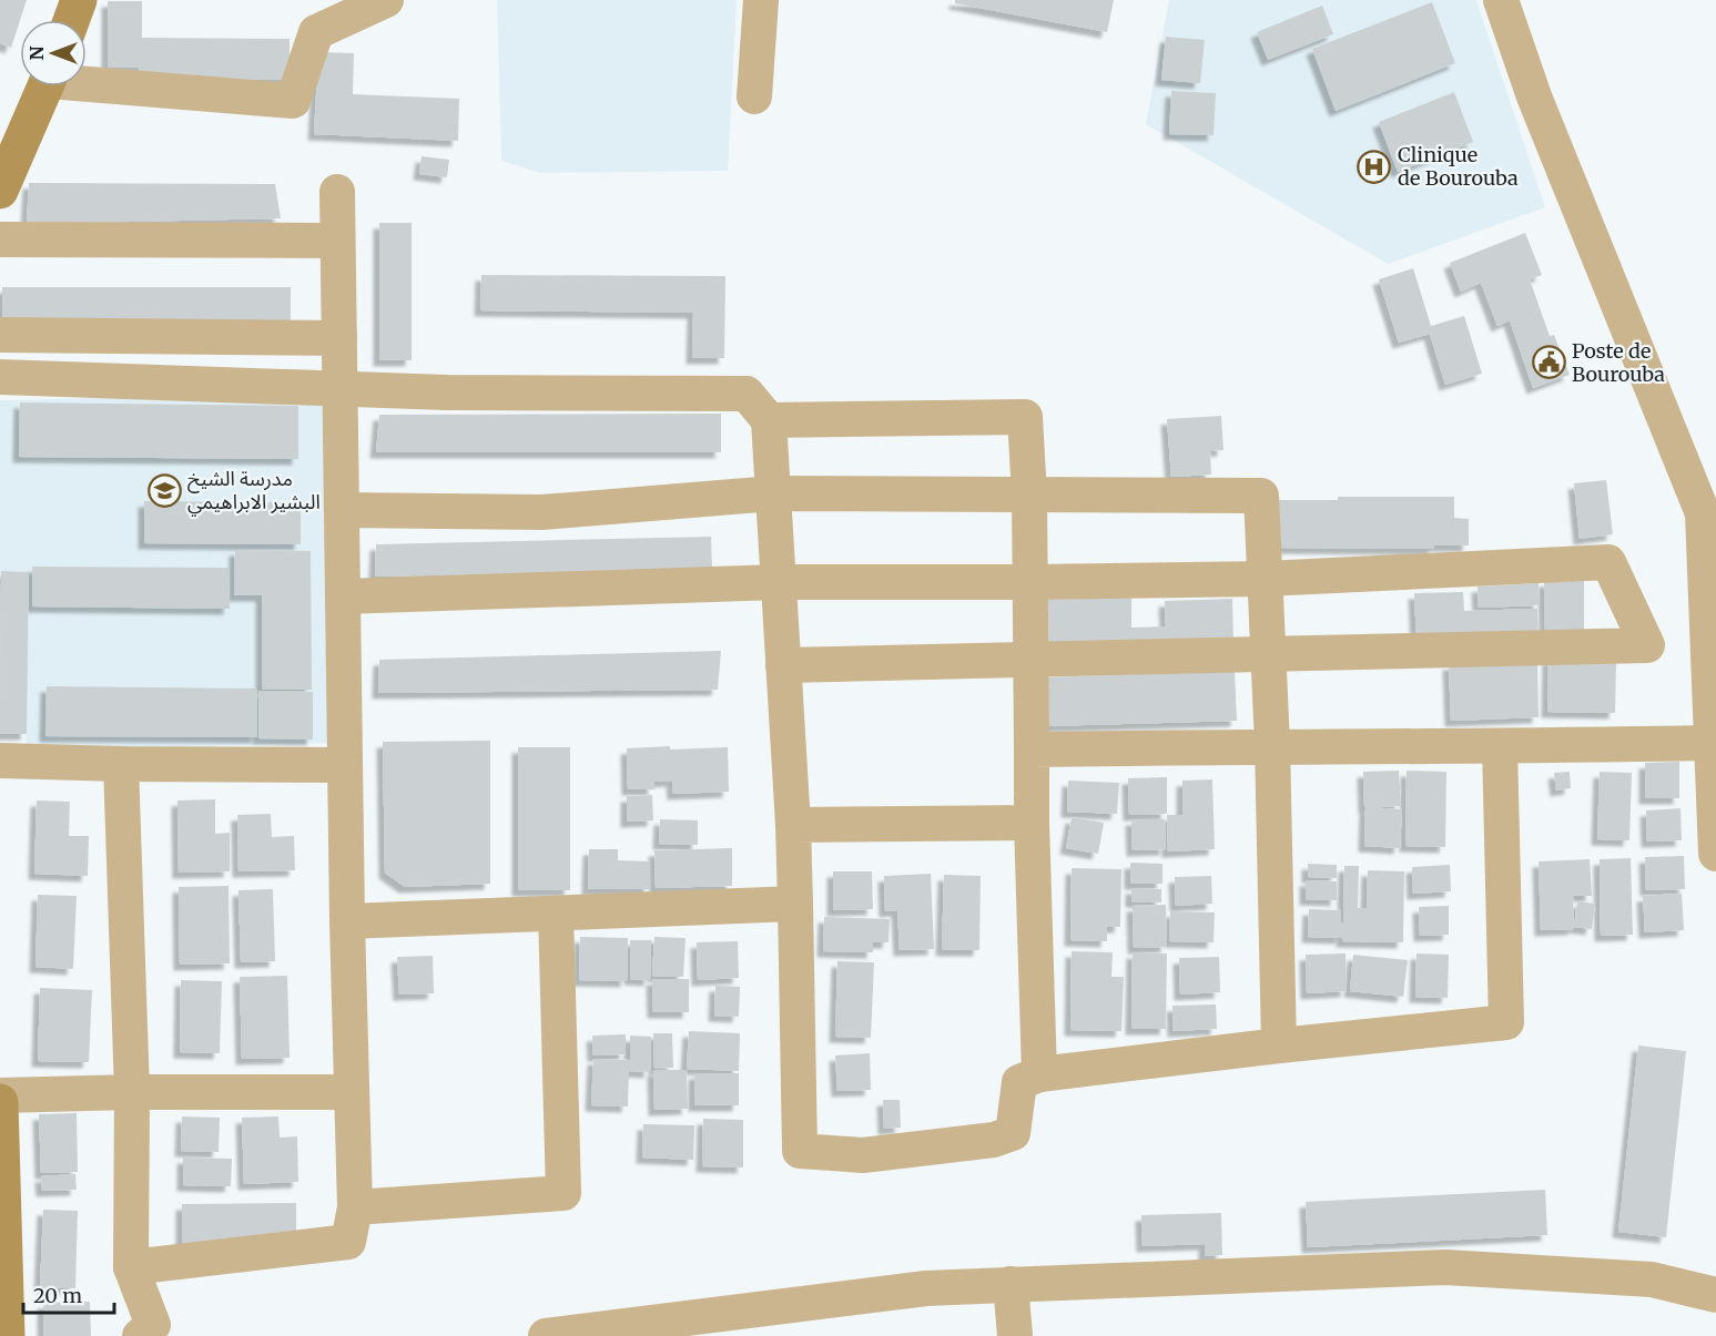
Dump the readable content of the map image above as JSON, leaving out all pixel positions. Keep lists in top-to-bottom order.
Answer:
{
  "places": {
    "hospital": ["Clinique de Bourouba"],
    "public building": ["Poste de Bourouba"],
    "school or university": ["مدرسة الشيخ البشير الابراهيمي"]
  },
  "scale_bar": "20 m",
  "north": "left"
}
